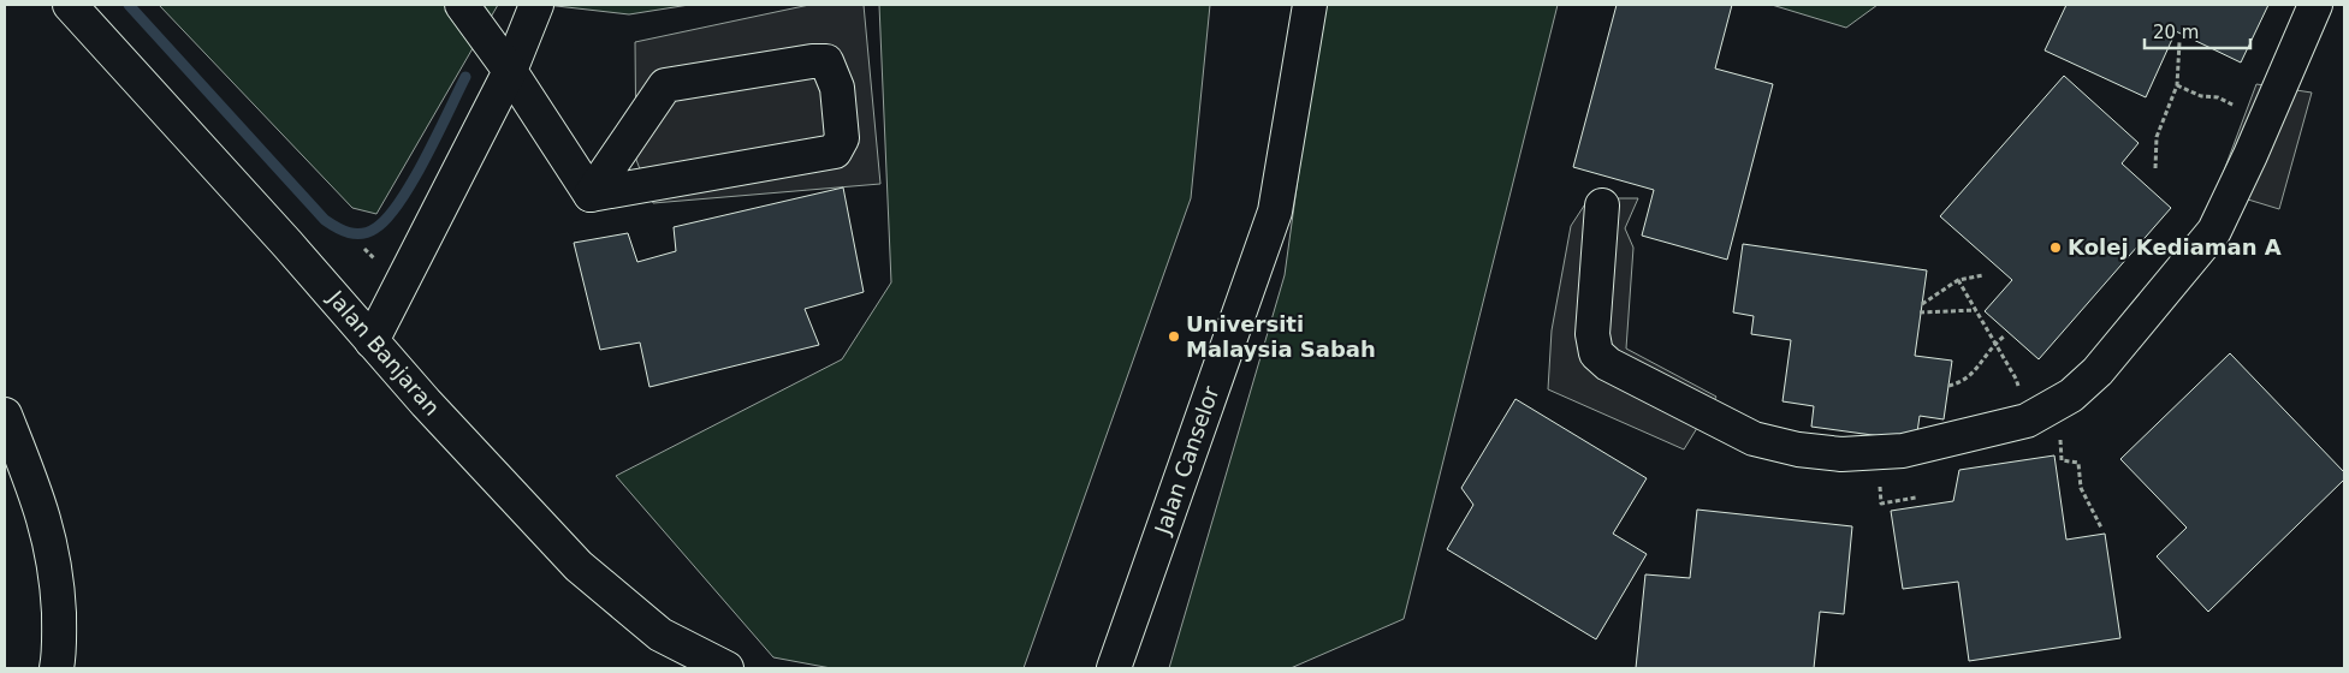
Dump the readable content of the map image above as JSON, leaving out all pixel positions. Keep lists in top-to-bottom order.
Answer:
{
  "streets": {
    "street": ["Jalan Banjaran", "Jalan Canselor"]
  },
  "places": ["Kolej Kediaman A", "Universiti Malaysia Sabah"],
  "scale_bar": "20 m"
}
